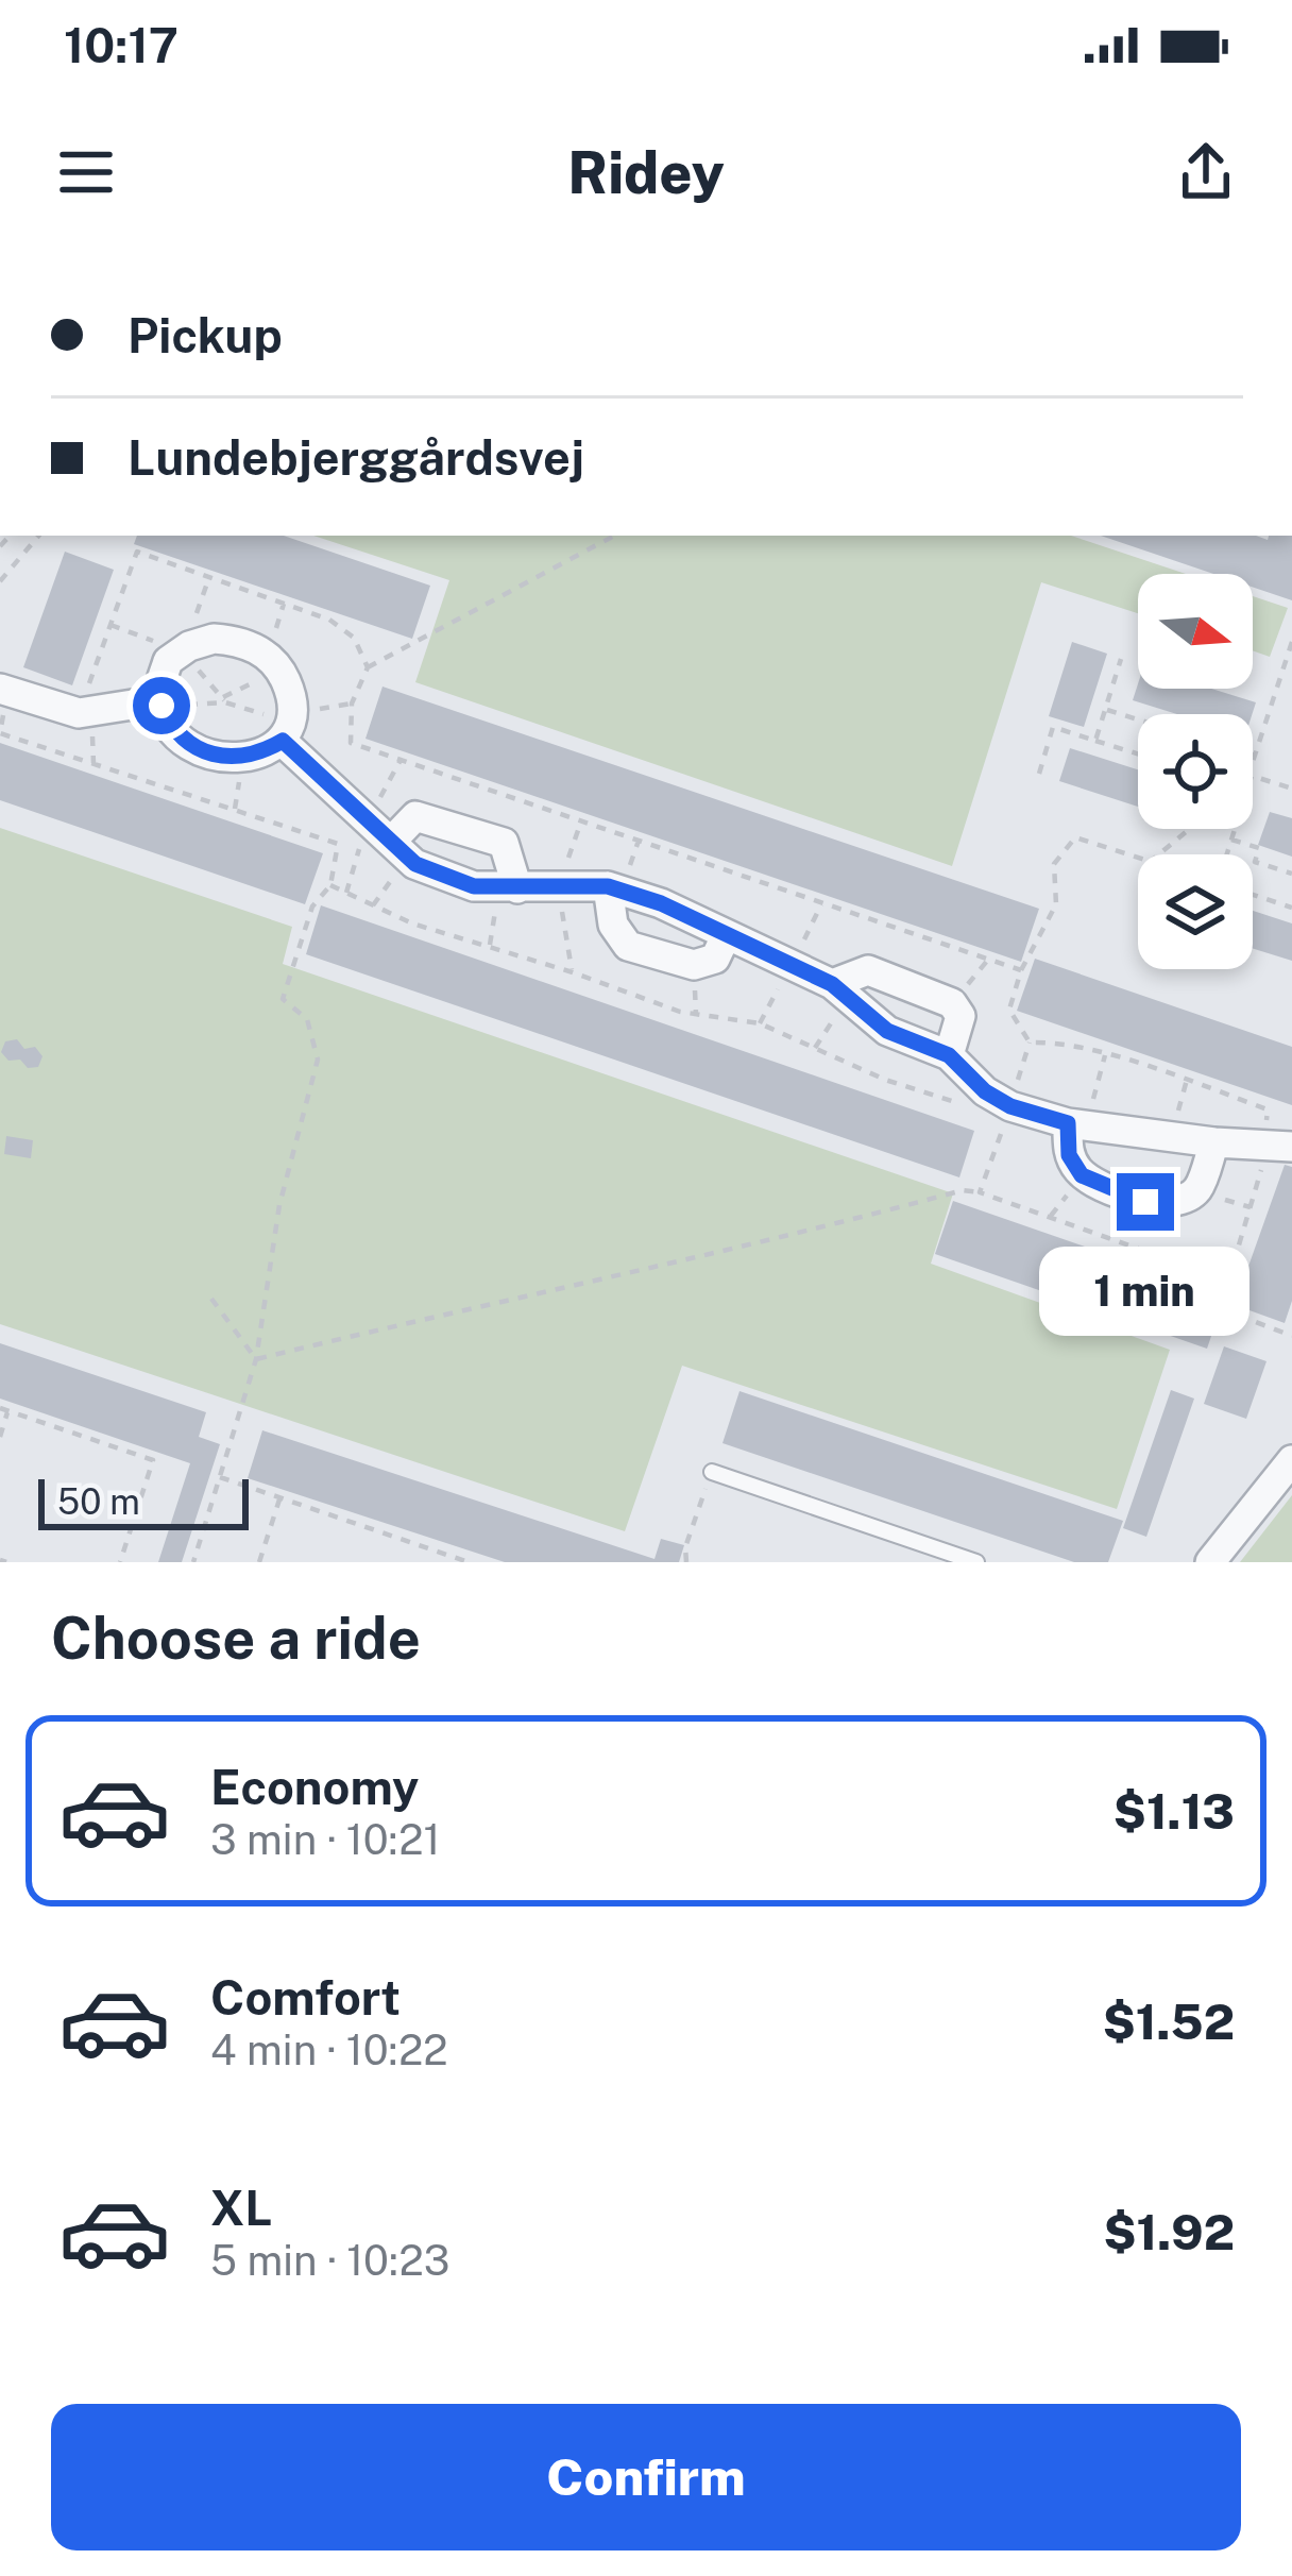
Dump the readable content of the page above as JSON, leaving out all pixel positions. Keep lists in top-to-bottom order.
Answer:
{
  "scale_bar": "50 m",
  "north": "right",
  "page": {
    "status": "10:17",
    "header": "Ridey",
    "banner": ["Pickup", "Lundebjerggårdsvej"],
    "bubble": "1 min",
    "scale": "50 m",
    "heading": "Choose a ride",
    "list": [
      {
        "name": "Economy",
        "note": "3 min · 10:21",
        "value": "$1.13"
      },
      {
        "name": "Comfort",
        "note": "4 min · 10:22",
        "value": "$1.52"
      },
      {
        "name": "XL",
        "note": "5 min · 10:23",
        "value": "$1.92"
      }
    ],
    "buttons": "Confirm"
  }
}
